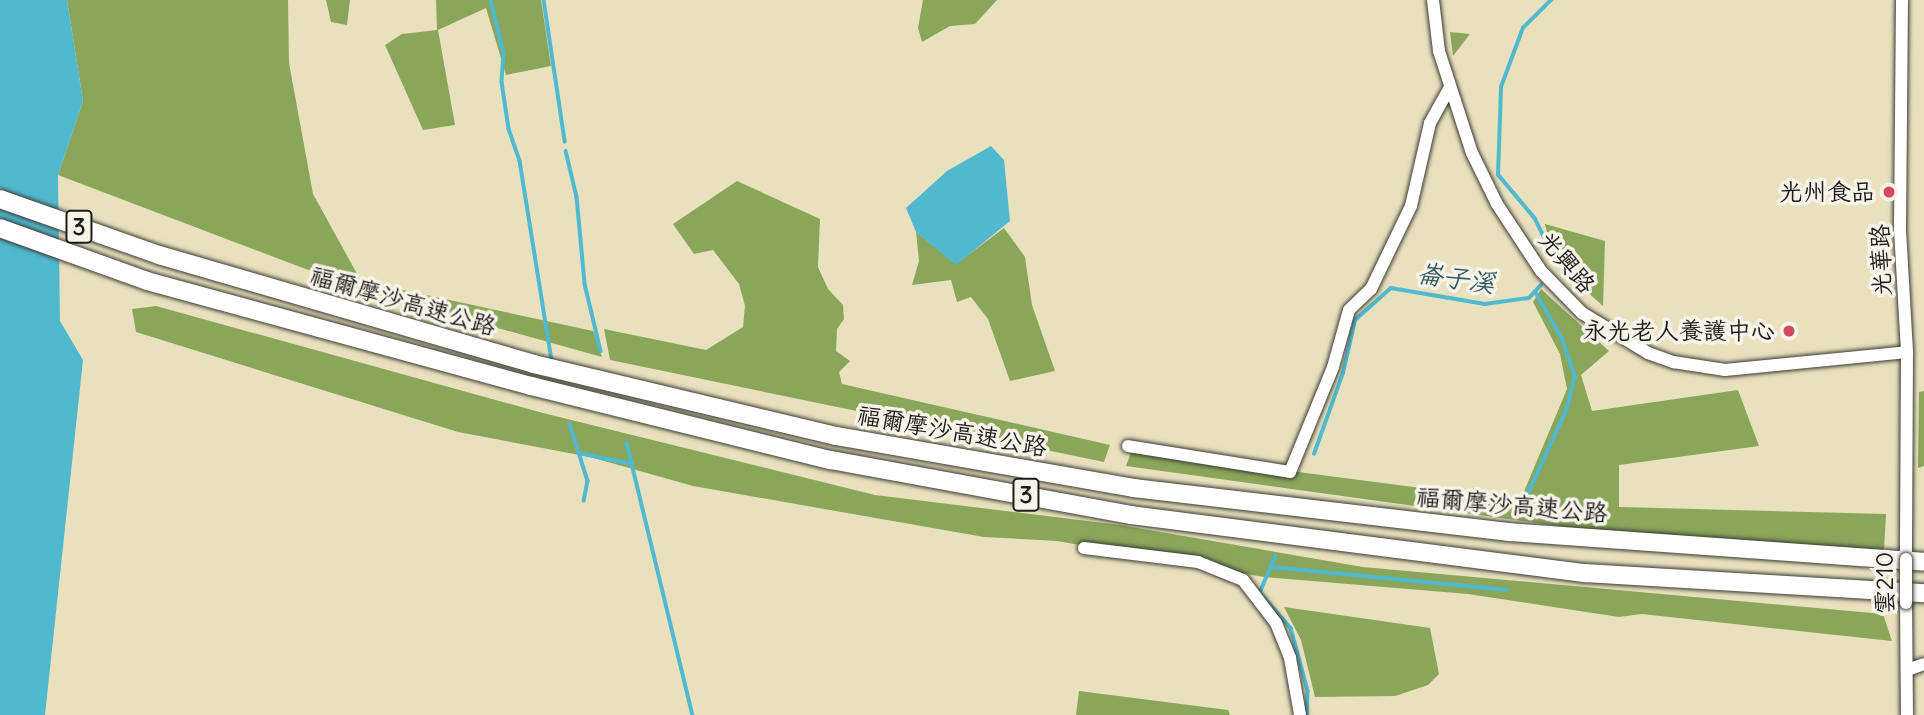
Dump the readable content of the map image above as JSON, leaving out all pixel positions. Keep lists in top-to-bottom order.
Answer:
{
  "streets": {
    "highway": ["3", "福爾摩沙高速公路"],
    "street": ["光華路", "光興路", "雲210"]
  },
  "crossings": [
    ["光華路", "光興路"],
    ["光華路", "雲210"]
  ],
  "water": ["崙子溪"],
  "places": ["光州食品", "永光老人養護中心"]
}
